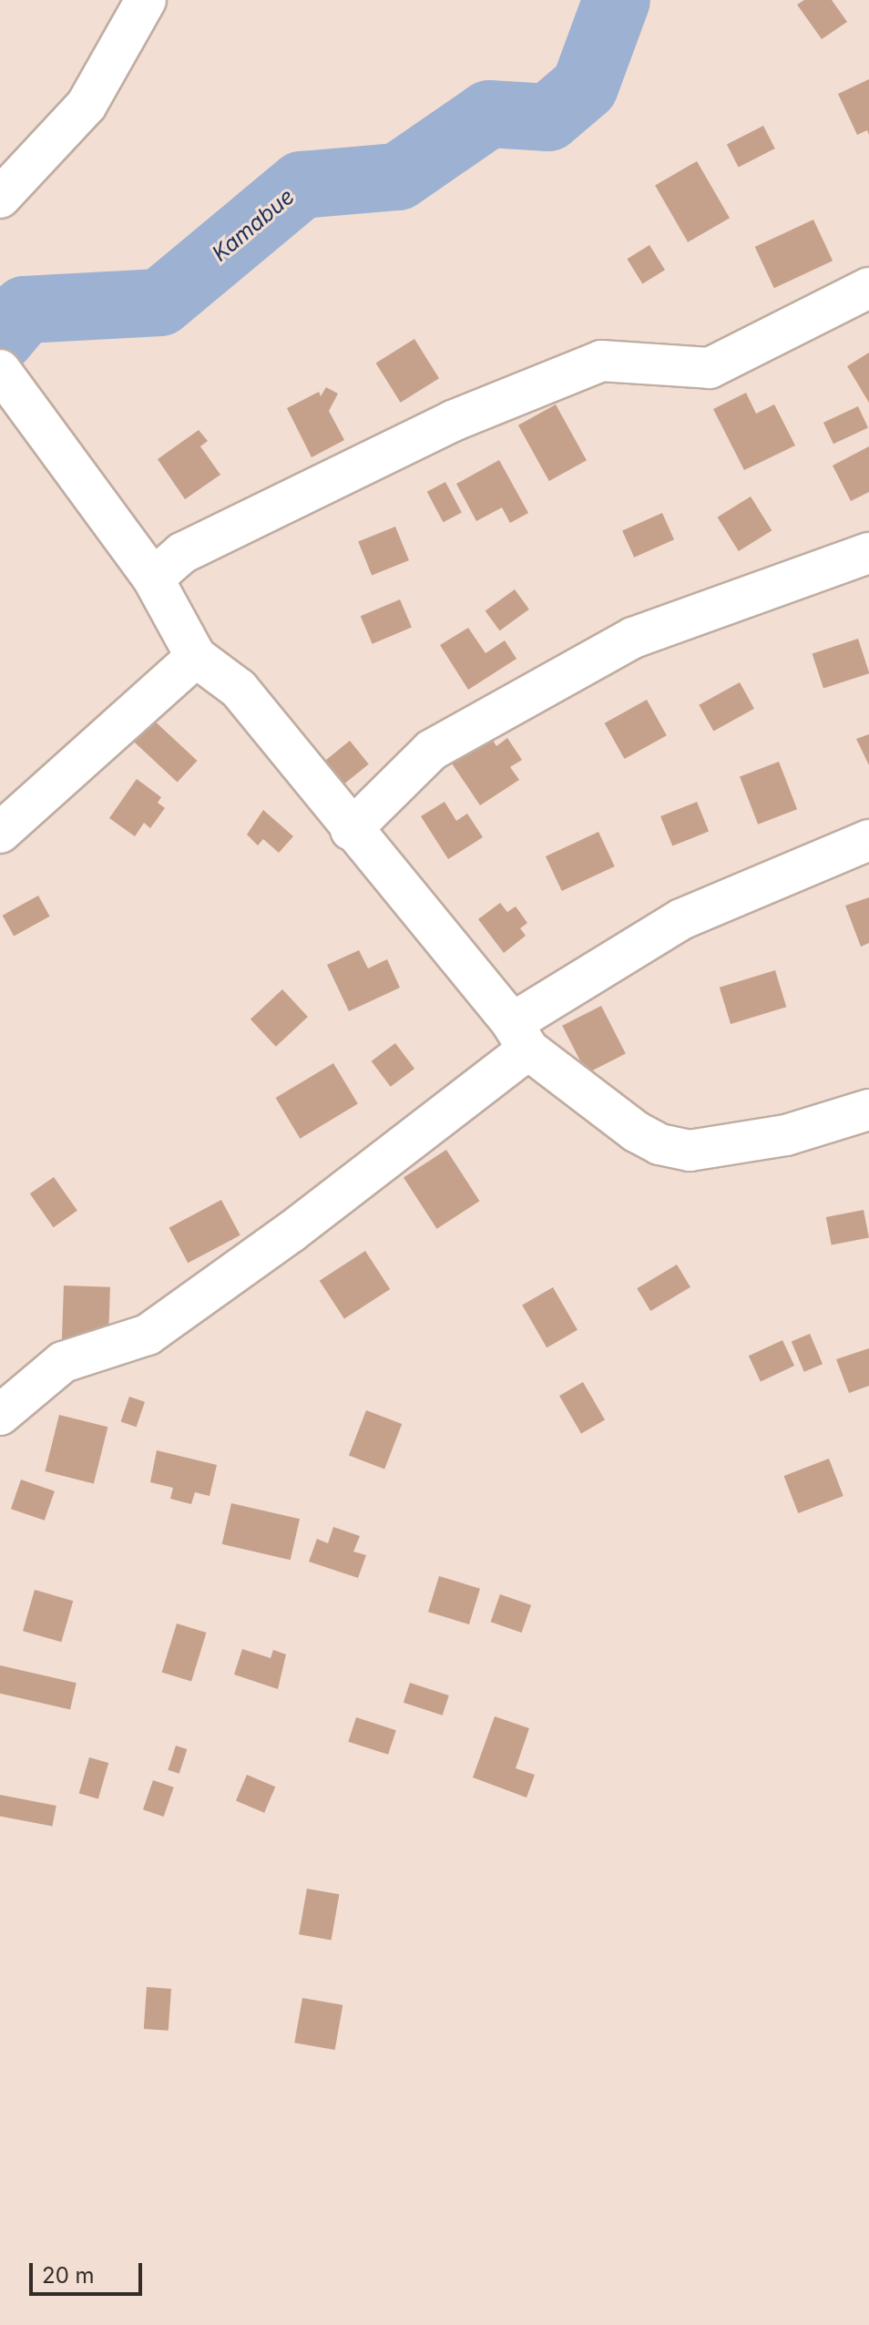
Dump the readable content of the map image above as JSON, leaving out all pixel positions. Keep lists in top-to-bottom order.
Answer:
{
  "water": ["Kamabue"],
  "scale_bar": "20 m"
}
